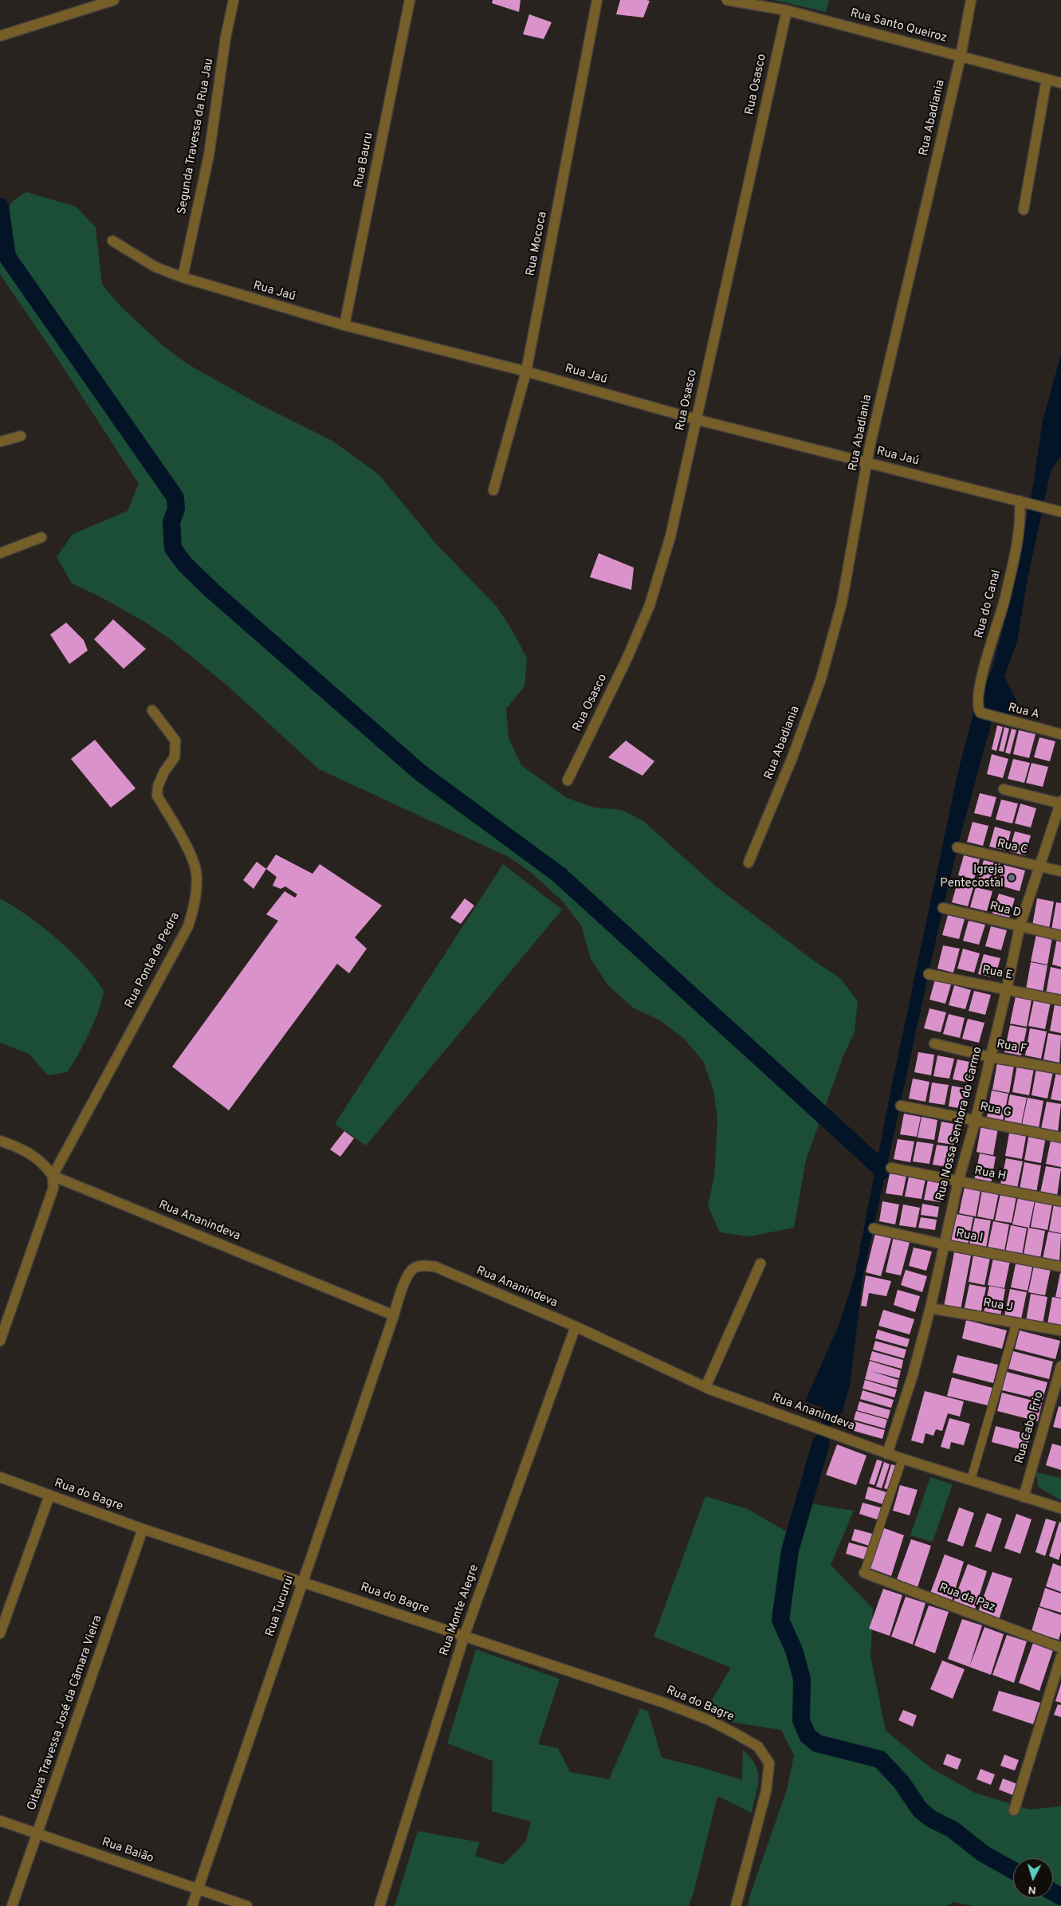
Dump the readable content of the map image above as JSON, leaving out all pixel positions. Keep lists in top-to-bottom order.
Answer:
{
  "streets": {
    "street": [
      "Rua Santo Queiroz",
      "Rua Osasco",
      "Rua Abadiania",
      "Segunda Travessa da Rua Jau",
      "Rua Bauru",
      "Rua Mococa",
      "Rua Jaú",
      "Rua do Canal",
      "Rua A",
      "Rua C",
      "Rua D",
      "Rua Ponta de Pedra",
      "Rua E",
      "Rua F",
      "Rua G",
      "Rua Nossa Senhora do Carmo",
      "Rua H",
      "Rua Ananindeva",
      "Rua I",
      "Rua J",
      "Rua Cabo Frio",
      "Rua do Bagre",
      "Rua da Paz",
      "Rua Tucurui",
      "Rua Monte Alegre",
      "Oitava Travessa José da Câmara Vieira",
      "Rua Baião"
    ]
  },
  "crossings": [
    ["Rua Santo Queiroz", "Rua Osasco"],
    ["Rua Santo Queiroz", "Rua Abadiania"],
    ["Rua Osasco", "Rua Jaú"],
    ["Rua Abadiania", "Rua Jaú"],
    ["Segunda Travessa da Rua Jau", "Rua Jaú"],
    ["Rua Bauru", "Rua Jaú"],
    ["Rua Mococa", "Rua Jaú"],
    ["Rua Jaú", "Rua do Canal"],
    ["Rua do Canal", "Rua A"],
    ["Rua C", "Rua Nossa Senhora do Carmo"],
    ["Rua D", "Rua Nossa Senhora do Carmo"],
    ["Rua Ponta de Pedra", "Rua Ananindeva"],
    ["Rua E", "Rua Nossa Senhora do Carmo"],
    ["Rua F", "Rua Nossa Senhora do Carmo"],
    ["Rua G", "Rua Nossa Senhora do Carmo"],
    ["Rua Nossa Senhora do Carmo", "Rua H"],
    ["Rua Nossa Senhora do Carmo", "Rua Ananindeva"],
    ["Rua Nossa Senhora do Carmo", "Rua I"],
    ["Rua Nossa Senhora do Carmo", "Rua J"],
    ["Rua Ananindeva", "Rua Cabo Frio"],
    ["Rua Ananindeva", "Rua Tucurui"],
    ["Rua Ananindeva", "Rua Monte Alegre"],
    ["Rua do Bagre", "Rua Tucurui"],
    ["Rua do Bagre", "Rua Monte Alegre"],
    ["Rua do Bagre", "Oitava Travessa José da Câmara Vieira"],
    ["Rua Tucurui", "Rua Baião"],
    ["Oitava Travessa José da Câmara Vieira", "Rua Baião"]
  ],
  "places": ["Igreja Pentecostal"],
  "north": "bottom"
}
